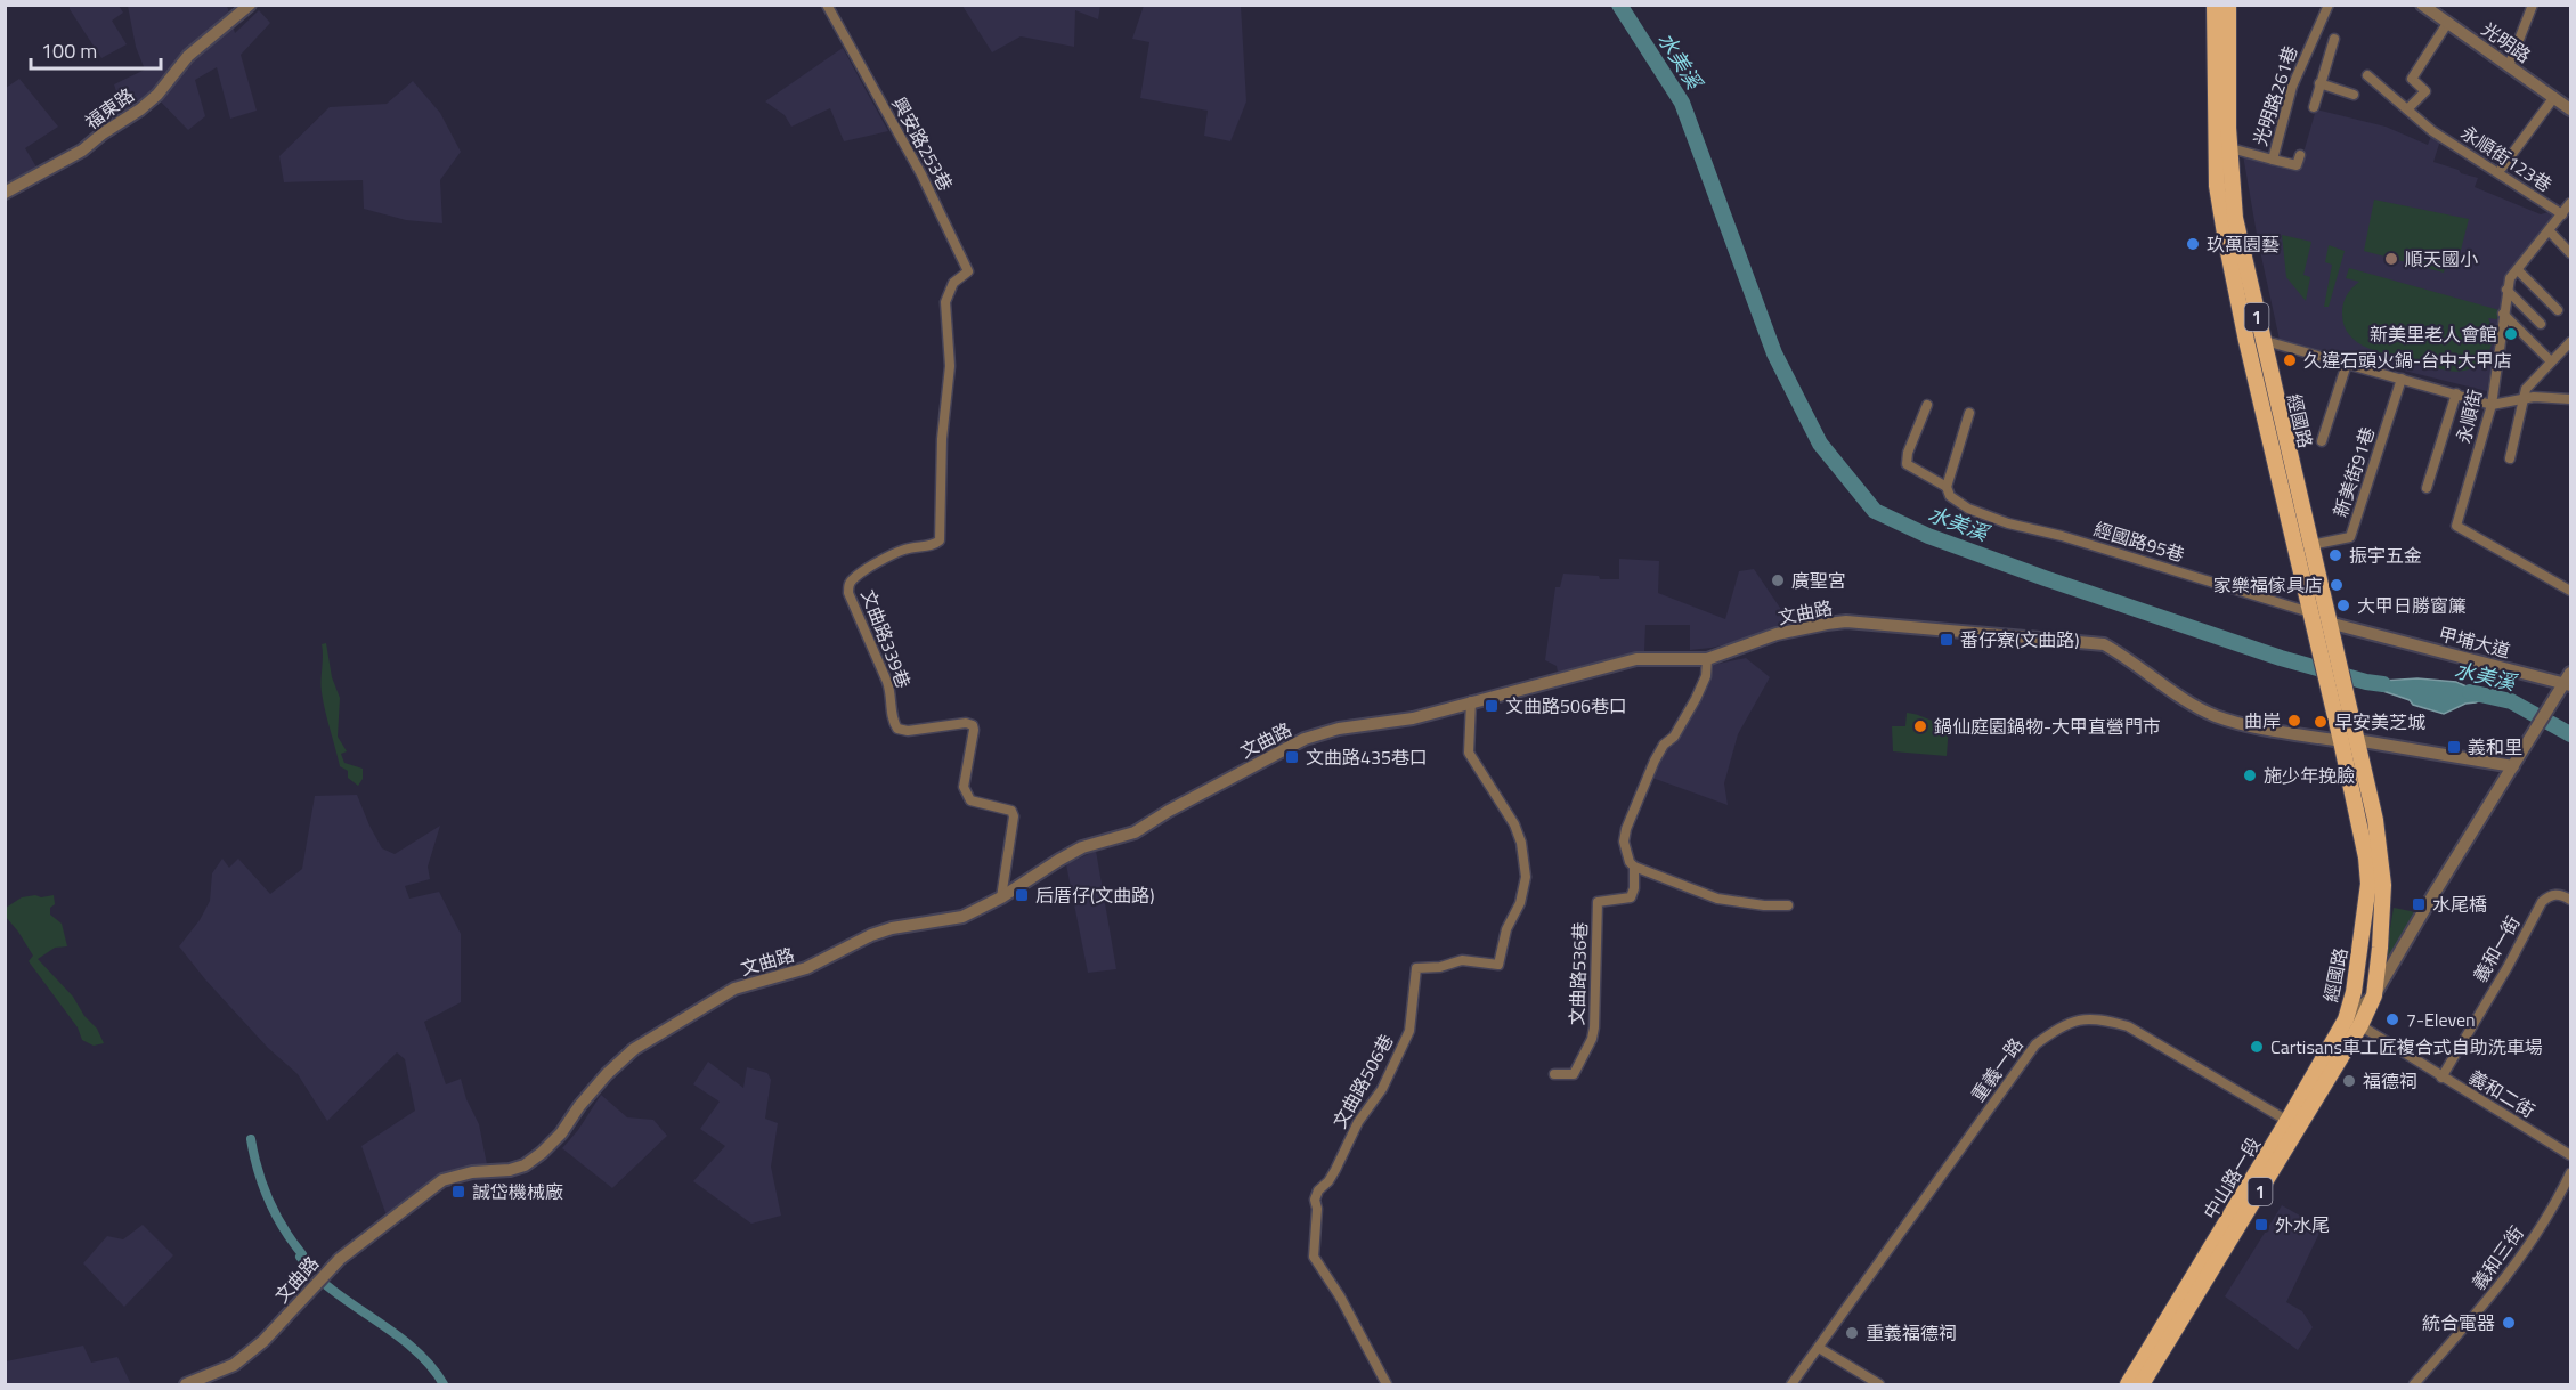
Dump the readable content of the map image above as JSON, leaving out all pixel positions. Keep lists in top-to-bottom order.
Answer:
{
  "streets": {
    "main road": ["1", "經國路", "中山路一段"],
    "street": [
      "光明路",
      "光明路261巷",
      "福東路",
      "興安路253巷",
      "永順街123巷",
      "永順街",
      "新美街91巷",
      "經國路95巷",
      "文曲路",
      "文曲路339巷",
      "甲埔大道",
      "義和一街",
      "文曲路536巷",
      "重義一路",
      "文曲路506巷",
      "義和二街",
      "義和三街"
    ]
  },
  "crossings": [
    ["光明路261巷", "經國路"],
    ["興安路253巷", "文曲路339巷"],
    ["永順街123巷", "永順街"],
    ["經國路", "新美街91巷"],
    ["經國路", "經國路95巷"],
    ["經國路", "文曲路"],
    ["經國路", "甲埔大道"],
    ["經國路", "義和二街"],
    ["經國路", "中山路一段"],
    ["經國路95巷", "甲埔大道"],
    ["文曲路", "文曲路339巷"],
    ["文曲路", "文曲路536巷"],
    ["文曲路", "文曲路506巷"],
    ["文曲路", "中山路一段"],
    ["甲埔大道", "中山路一段"],
    ["義和一街", "義和二街"],
    ["重義一路", "中山路一段"],
    ["義和二街", "中山路一段"]
  ],
  "water": ["水美溪"],
  "places": {
    "other": [
      "玖萬園藝",
      "順天國小",
      "新美里老人會館",
      "久違石頭火鍋-台中大甲店",
      "振宇五金",
      "廣聖宮",
      "家樂福傢具店",
      "大甲日勝窗簾",
      "曲岸",
      "早安美芝城",
      "鍋仙庭園鍋物-大甲直營門市",
      "施少年挽臉",
      "7-Eleven",
      "Cartisans車工匠複合式自助洗車場",
      "福德祠",
      "統合電器",
      "重義福德祠"
    ],
    "transit": [
      "番仔寮(文曲路)",
      "文曲路506巷口",
      "義和里",
      "文曲路435巷口",
      "后厝仔(文曲路)",
      "水尾橋",
      "誠岱機械廠",
      "外水尾"
    ]
  },
  "scale_bar": "100 m"
}
